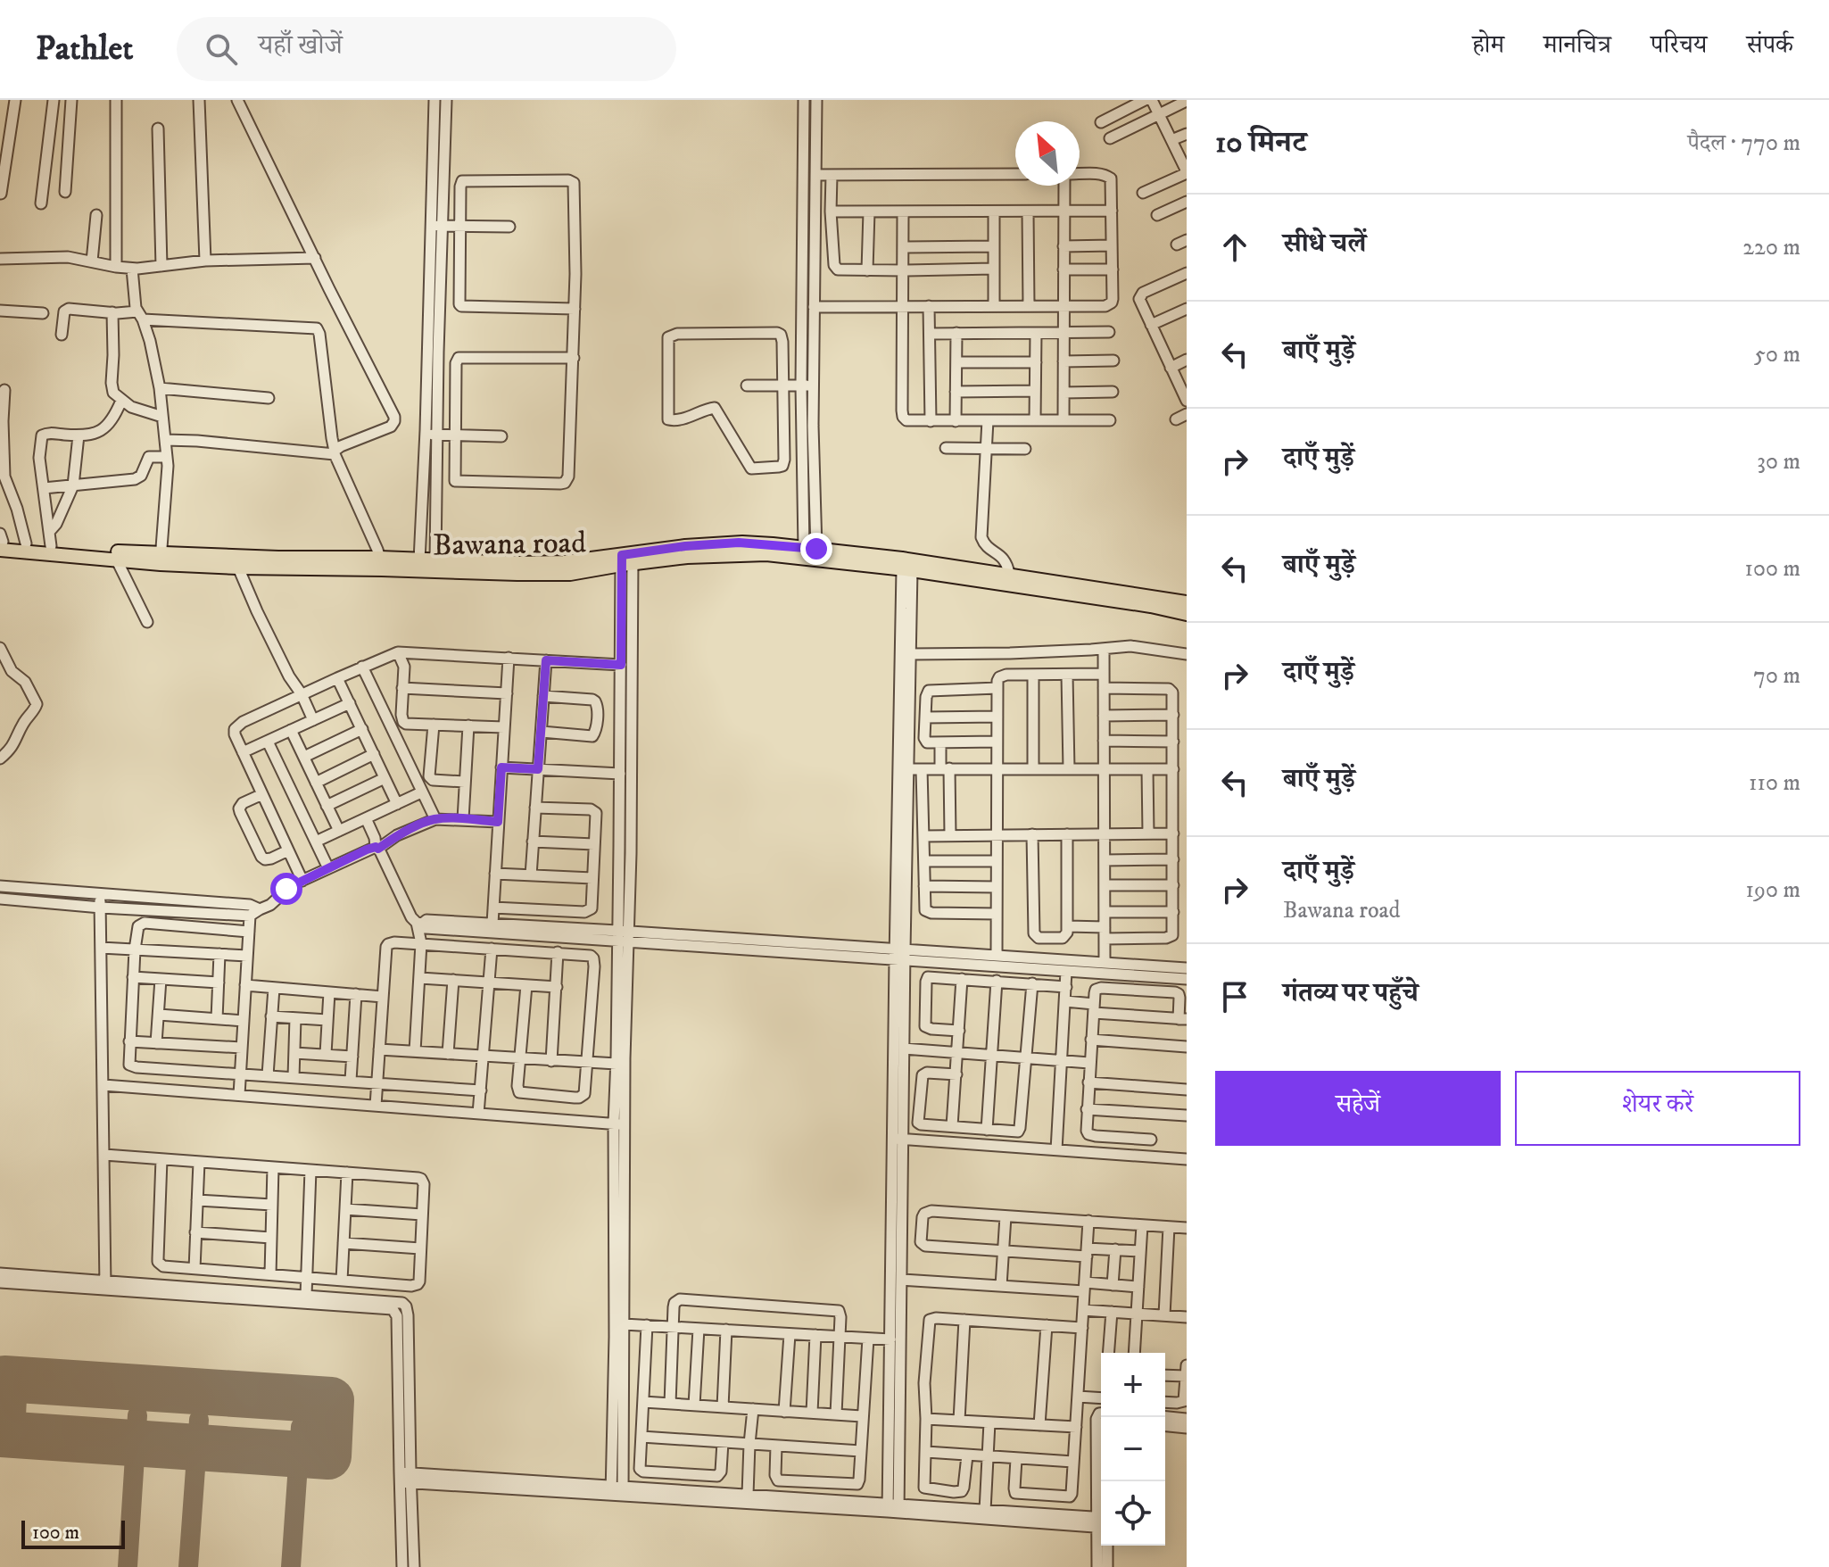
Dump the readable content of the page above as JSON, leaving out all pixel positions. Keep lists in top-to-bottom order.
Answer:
{
  "streets": {
    "main road": ["Bawana road"]
  },
  "scale_bar": "100 m",
  "north": "top left",
  "page": {
    "header": "Pathlet",
    "search": "यहाँ खोजें",
    "nav": [
      "होम",
      "मानचित्र",
      "परिचय",
      "संपर्क"
    ],
    "heading": ["10 मिनट", "पैदल · 770 m"],
    "list": [
      ["सीधे चलें", "220 m"],
      ["बाएँ मुड़ें", "50 m"],
      ["दाएँ मुड़ें", "30 m"],
      ["बाएँ मुड़ें", "100 m"],
      ["दाएँ मुड़ें", "70 m"],
      ["बाएँ मुड़ें", "110 m"],
      ["दाएँ मुड़ें", "Bawana road", "190 m"],
      "गंतव्य पर पहुँचे"
    ],
    "buttons": ["सहेजें", "शेयर करें"],
    "map_buttons": ["+", "−"],
    "scale": "100 m"
  }
}
